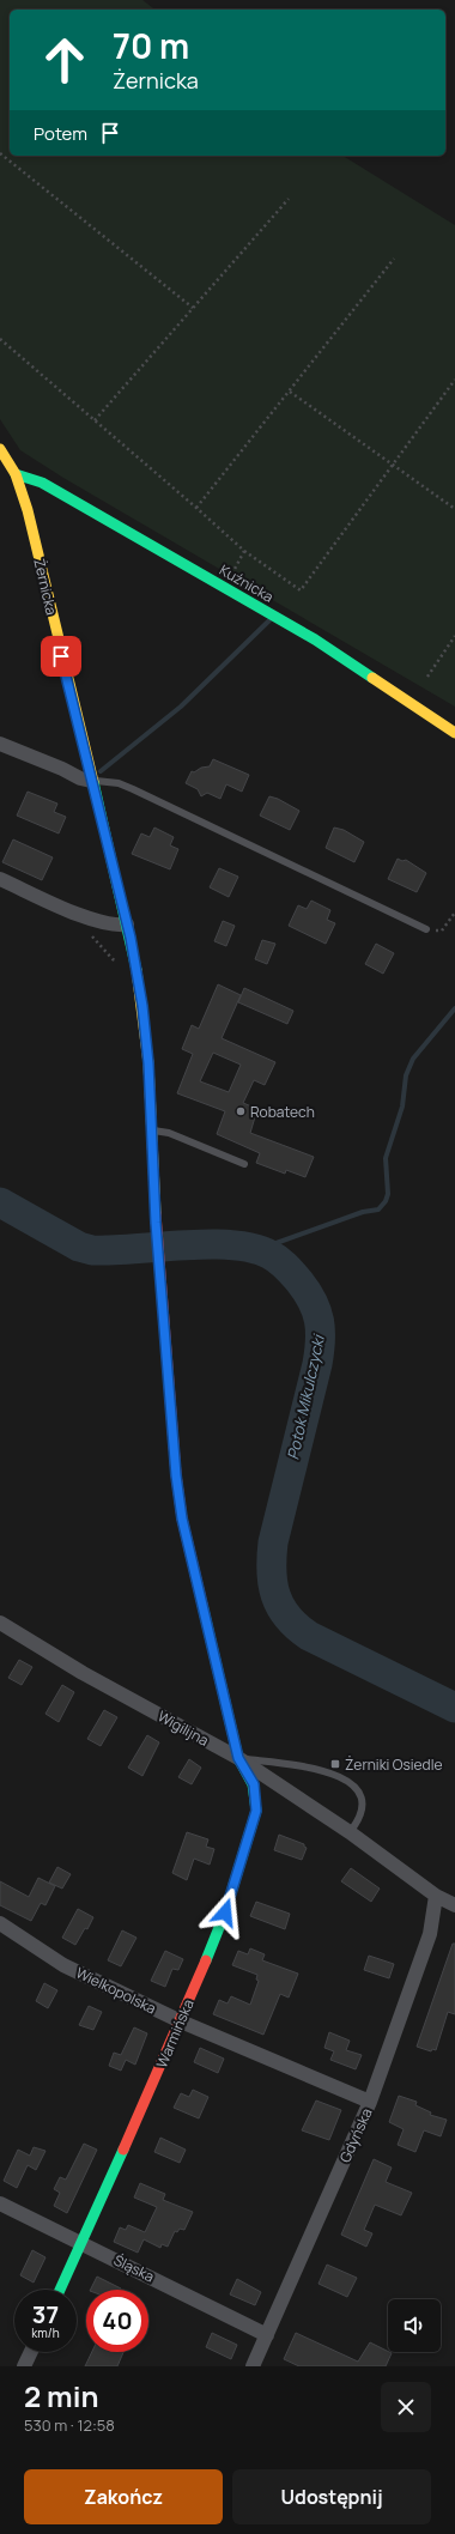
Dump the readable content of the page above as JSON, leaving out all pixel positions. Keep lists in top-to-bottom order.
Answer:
{
  "streets": {
    "street": [
      "Kuźnicka",
      "Żernicka",
      "Wigilijna",
      "Wielkopolska",
      "Warmińska",
      "Gdyńska",
      "Śląska"
    ]
  },
  "crossings": [
    ["Kuźnicka", "Żernicka"],
    ["Żernicka", "Wigilijna"],
    ["Żernicka", "Warmińska"],
    ["Wigilijna", "Warmińska"],
    ["Wigilijna", "Gdyńska"],
    ["Wielkopolska", "Warmińska"],
    ["Wielkopolska", "Gdyńska"],
    ["Warmińska", "Śląska"],
    ["Gdyńska", "Śląska"]
  ],
  "water": ["Potok Mikulczycki"],
  "places": {
    "other": ["Robatech"],
    "transit": ["Żerniki Osiedle"]
  },
  "page": {
    "turn": ["70 m", "Żernicka"],
    "then": "Potem",
    "speed": "37 km/h",
    "limit": "40",
    "heading": ["2 min", "530 m · 12:58"],
    "buttons": ["Zakończ", "Udostępnij"]
  }
}
